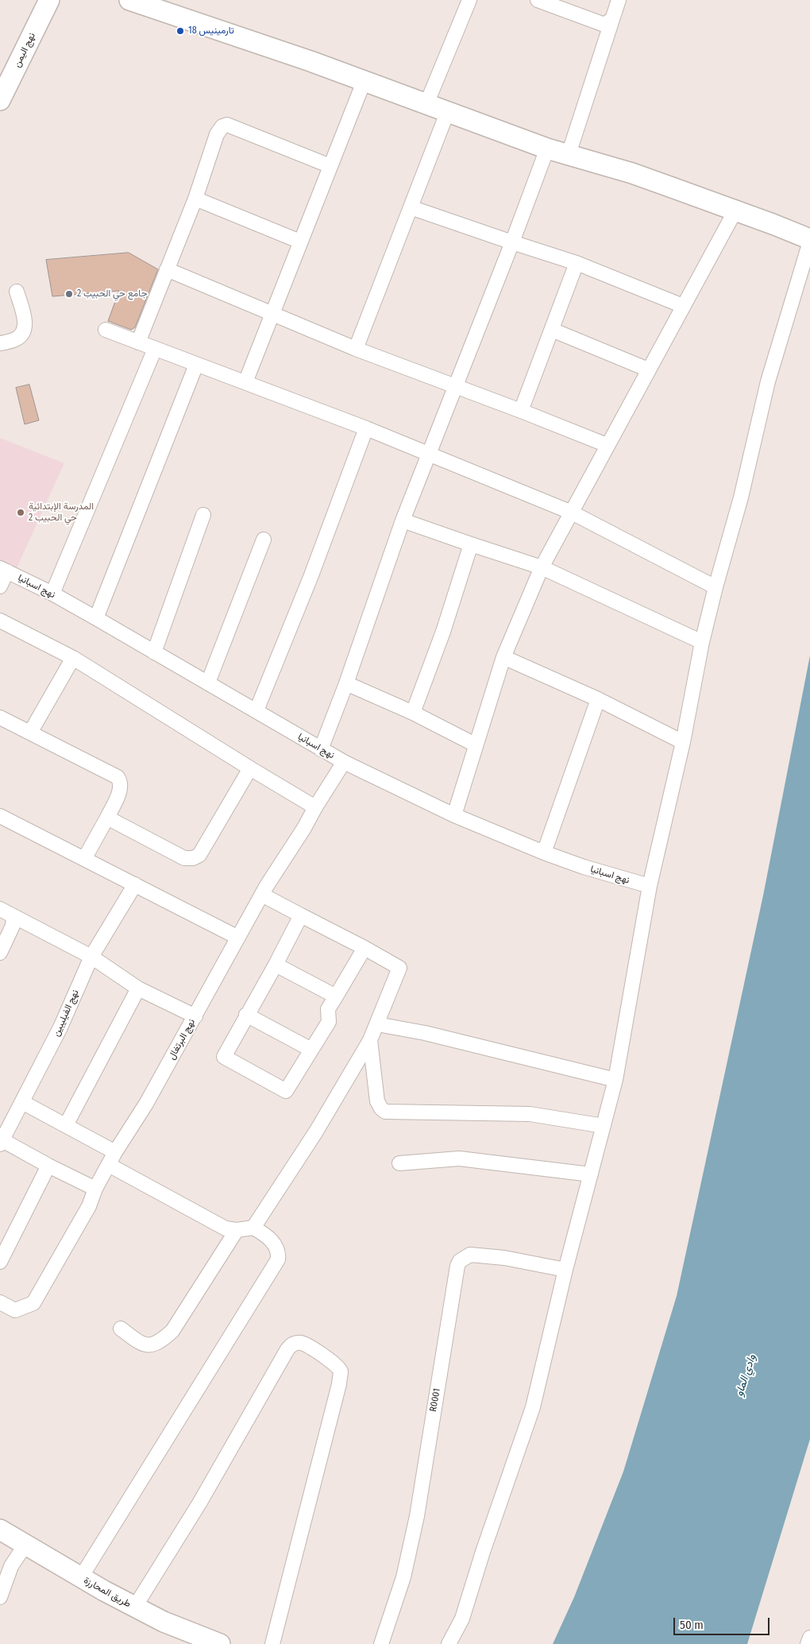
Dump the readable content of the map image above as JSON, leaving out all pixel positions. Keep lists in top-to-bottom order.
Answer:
{
  "streets": {
    "street": [
      "نهج اليمن",
      "نهج اسبانيا",
      "نهج الفيليبين",
      "نهج البرتغال",
      "R0001",
      "طريق المحارزة"
    ]
  },
  "crossings": [
    ["نهج اسبانيا", "نهج البرتغال"]
  ],
  "water": ["وادي الماو"],
  "places": ["تارمينيس 18", "جامع حي الحبيب 2", "المدرسة الإبتدائية حي الحبيب 2"],
  "scale_bar": "50 m"
}
